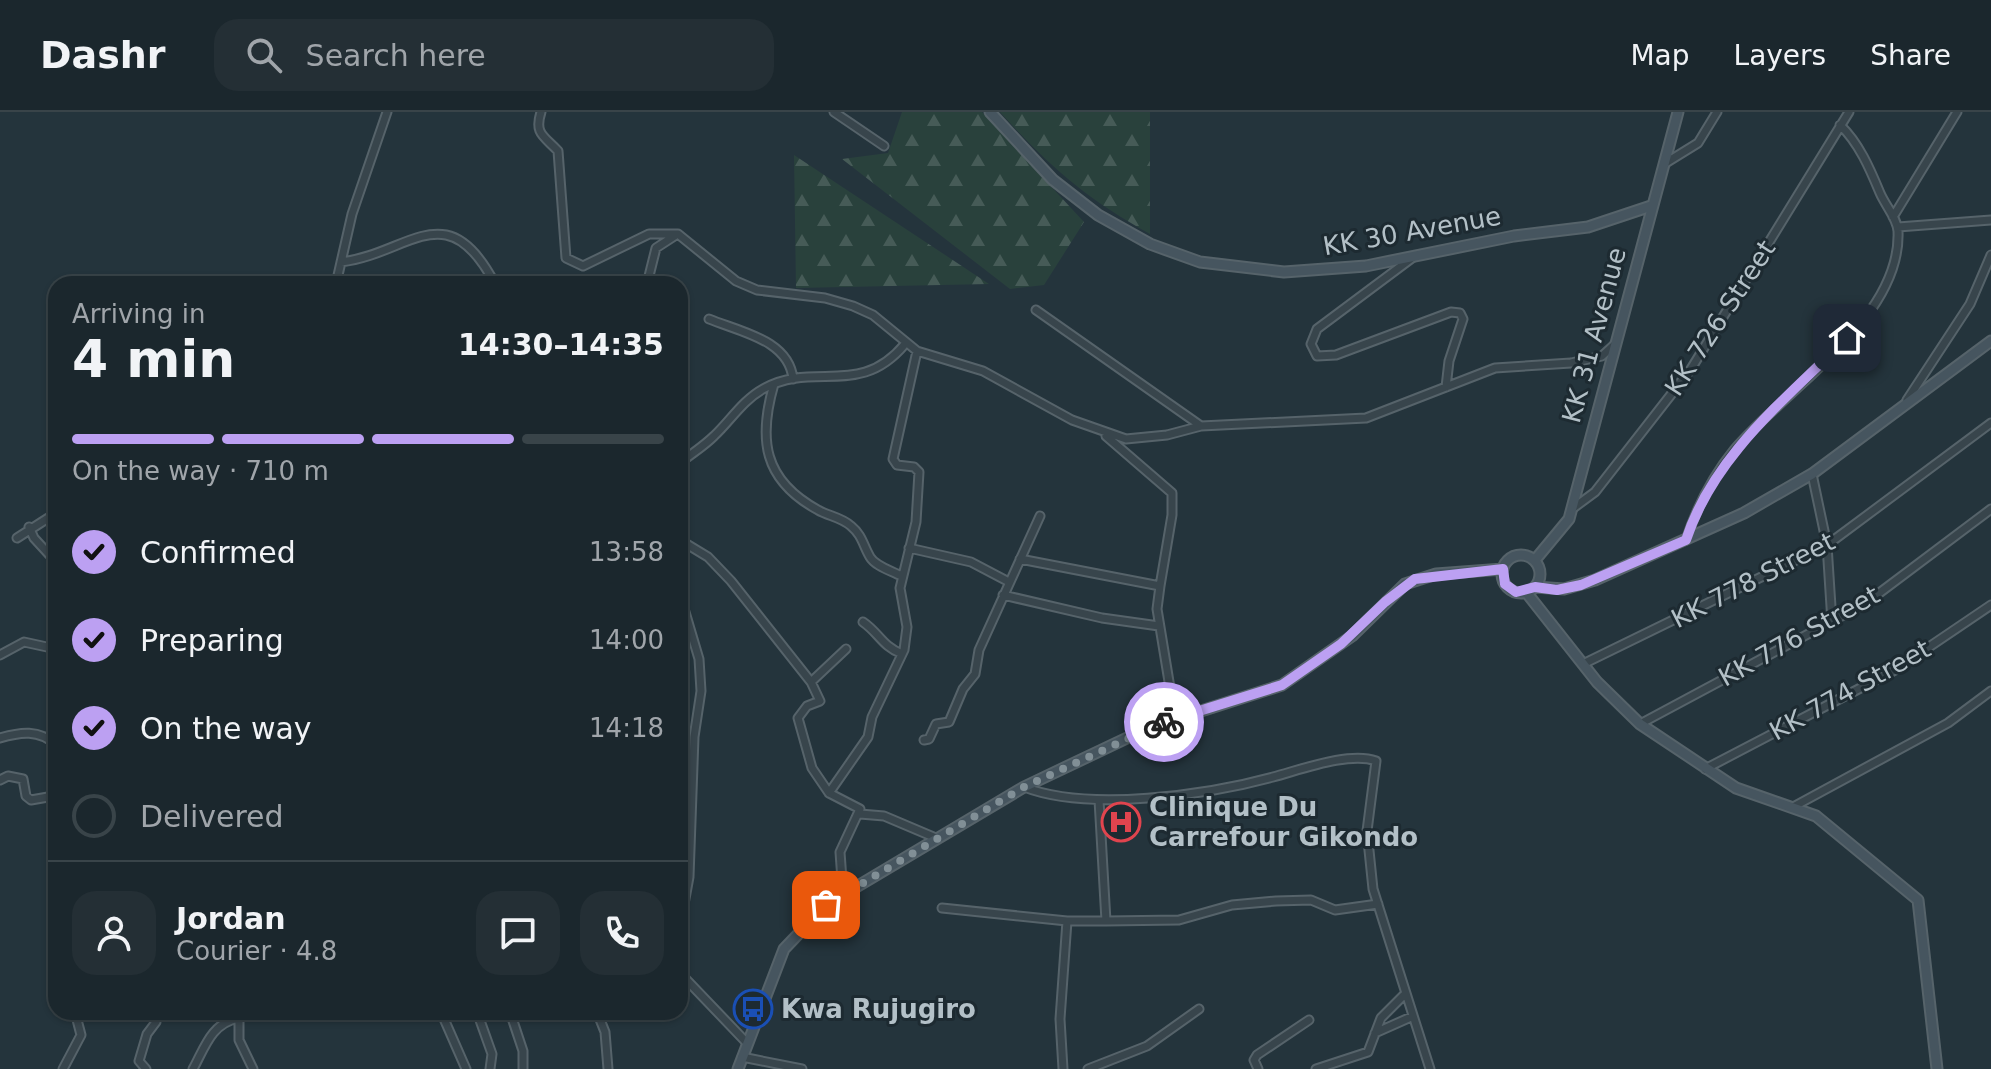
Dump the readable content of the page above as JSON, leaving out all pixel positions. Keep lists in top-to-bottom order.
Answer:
{
  "streets": {
    "main road": ["KK 30 Avenue", "KK 31 Avenue"],
    "street": [
      "KK 726 Street",
      "KK 778 Street",
      "KK 776 Street",
      "KK 774 Street"
    ]
  },
  "crossings": [
    ["KK 30 Avenue", "KK 31 Avenue"],
    ["KK 726 Street", "KK 31 Avenue"]
  ],
  "places": {
    "hospital": ["Clinique Du Carrefour Gikondo"],
    "bus stop": ["Kwa Rujugiro"]
  },
  "page": {
    "header": "Dashr",
    "search": "Search here",
    "nav": ["Map", "Layers", "Share"],
    "heading": ["4 min", "Arriving in", "14:30–14:35"],
    "panel": ["Jordan", "Courier · 4.8"],
    "bar": "On the way · 710 m",
    "list": [
      ["Confirmed", "13:58"],
      ["Preparing", "14:00"],
      ["On the way", "14:18"],
      "Delivered"
    ]
  }
}
